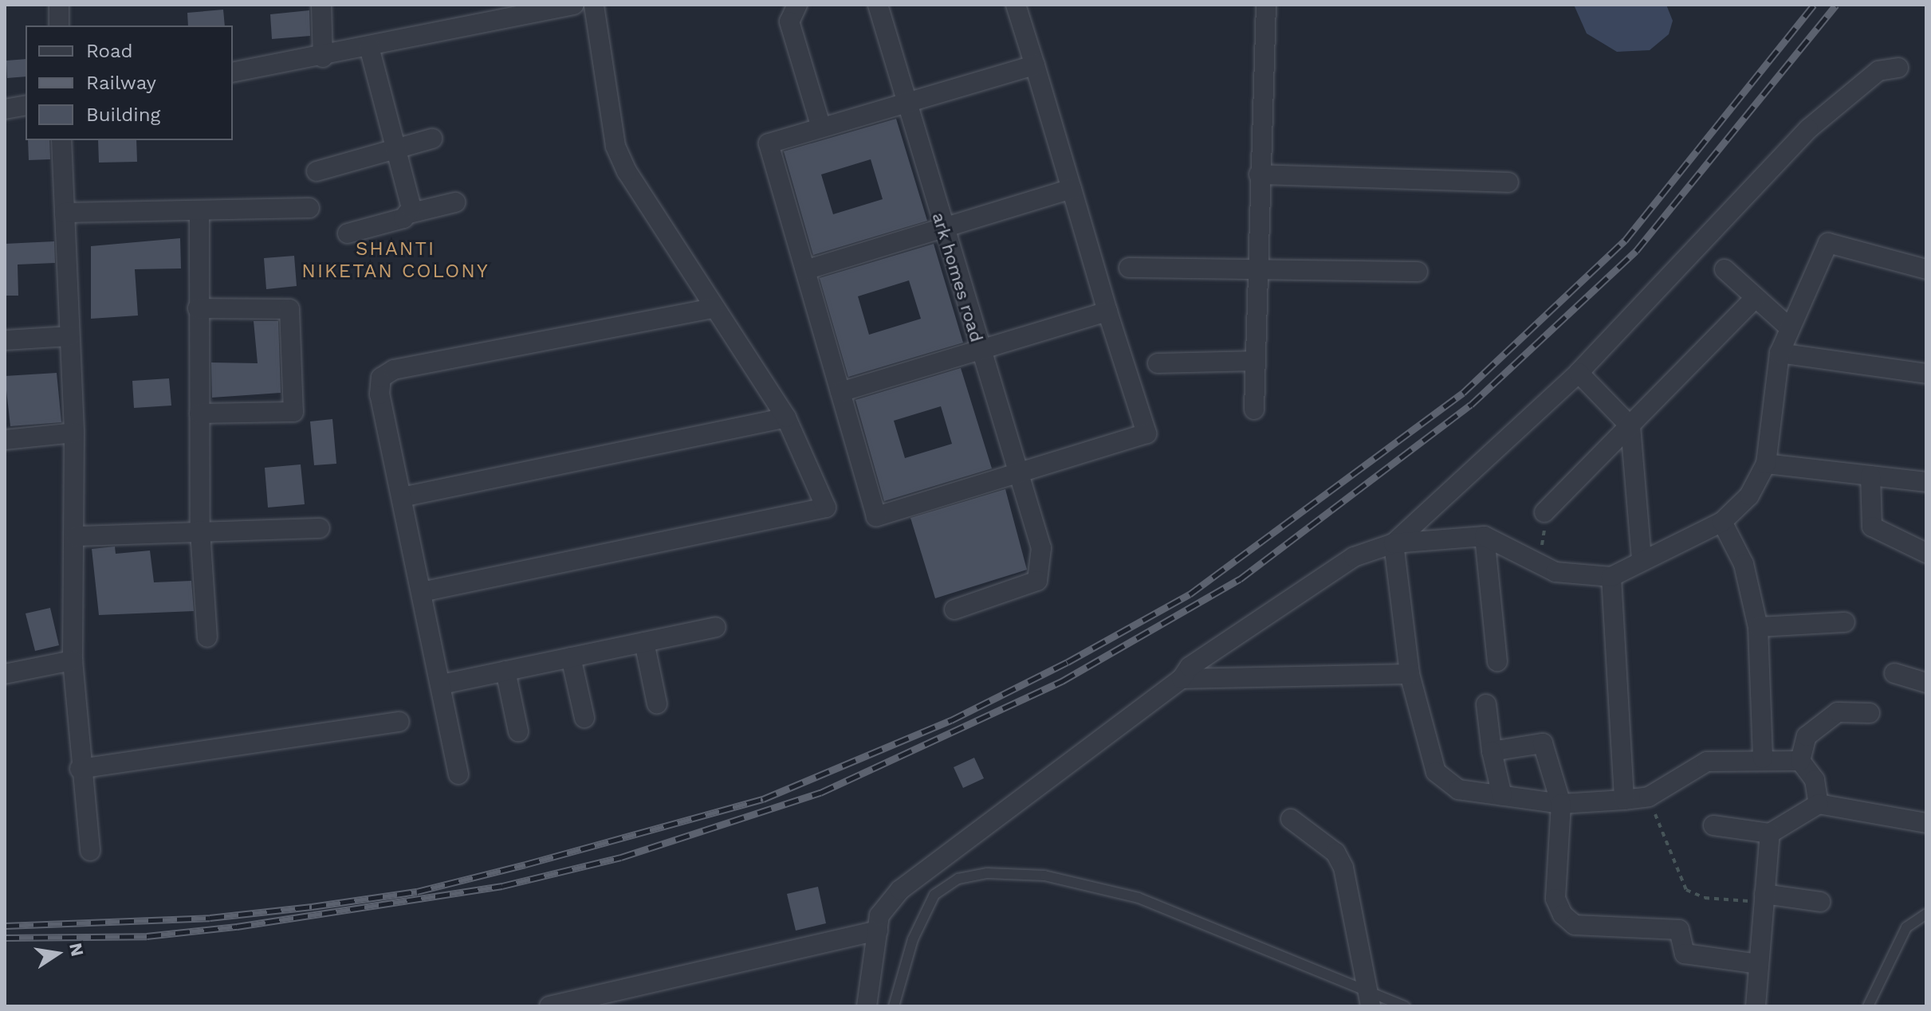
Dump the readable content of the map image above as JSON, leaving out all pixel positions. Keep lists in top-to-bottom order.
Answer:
{
  "streets": {
    "street": ["ark homes road"]
  },
  "districts": ["SHANTI NIKETAN COLONY"],
  "legend": ["Road", "Railway", "Building"],
  "north": "right"
}
